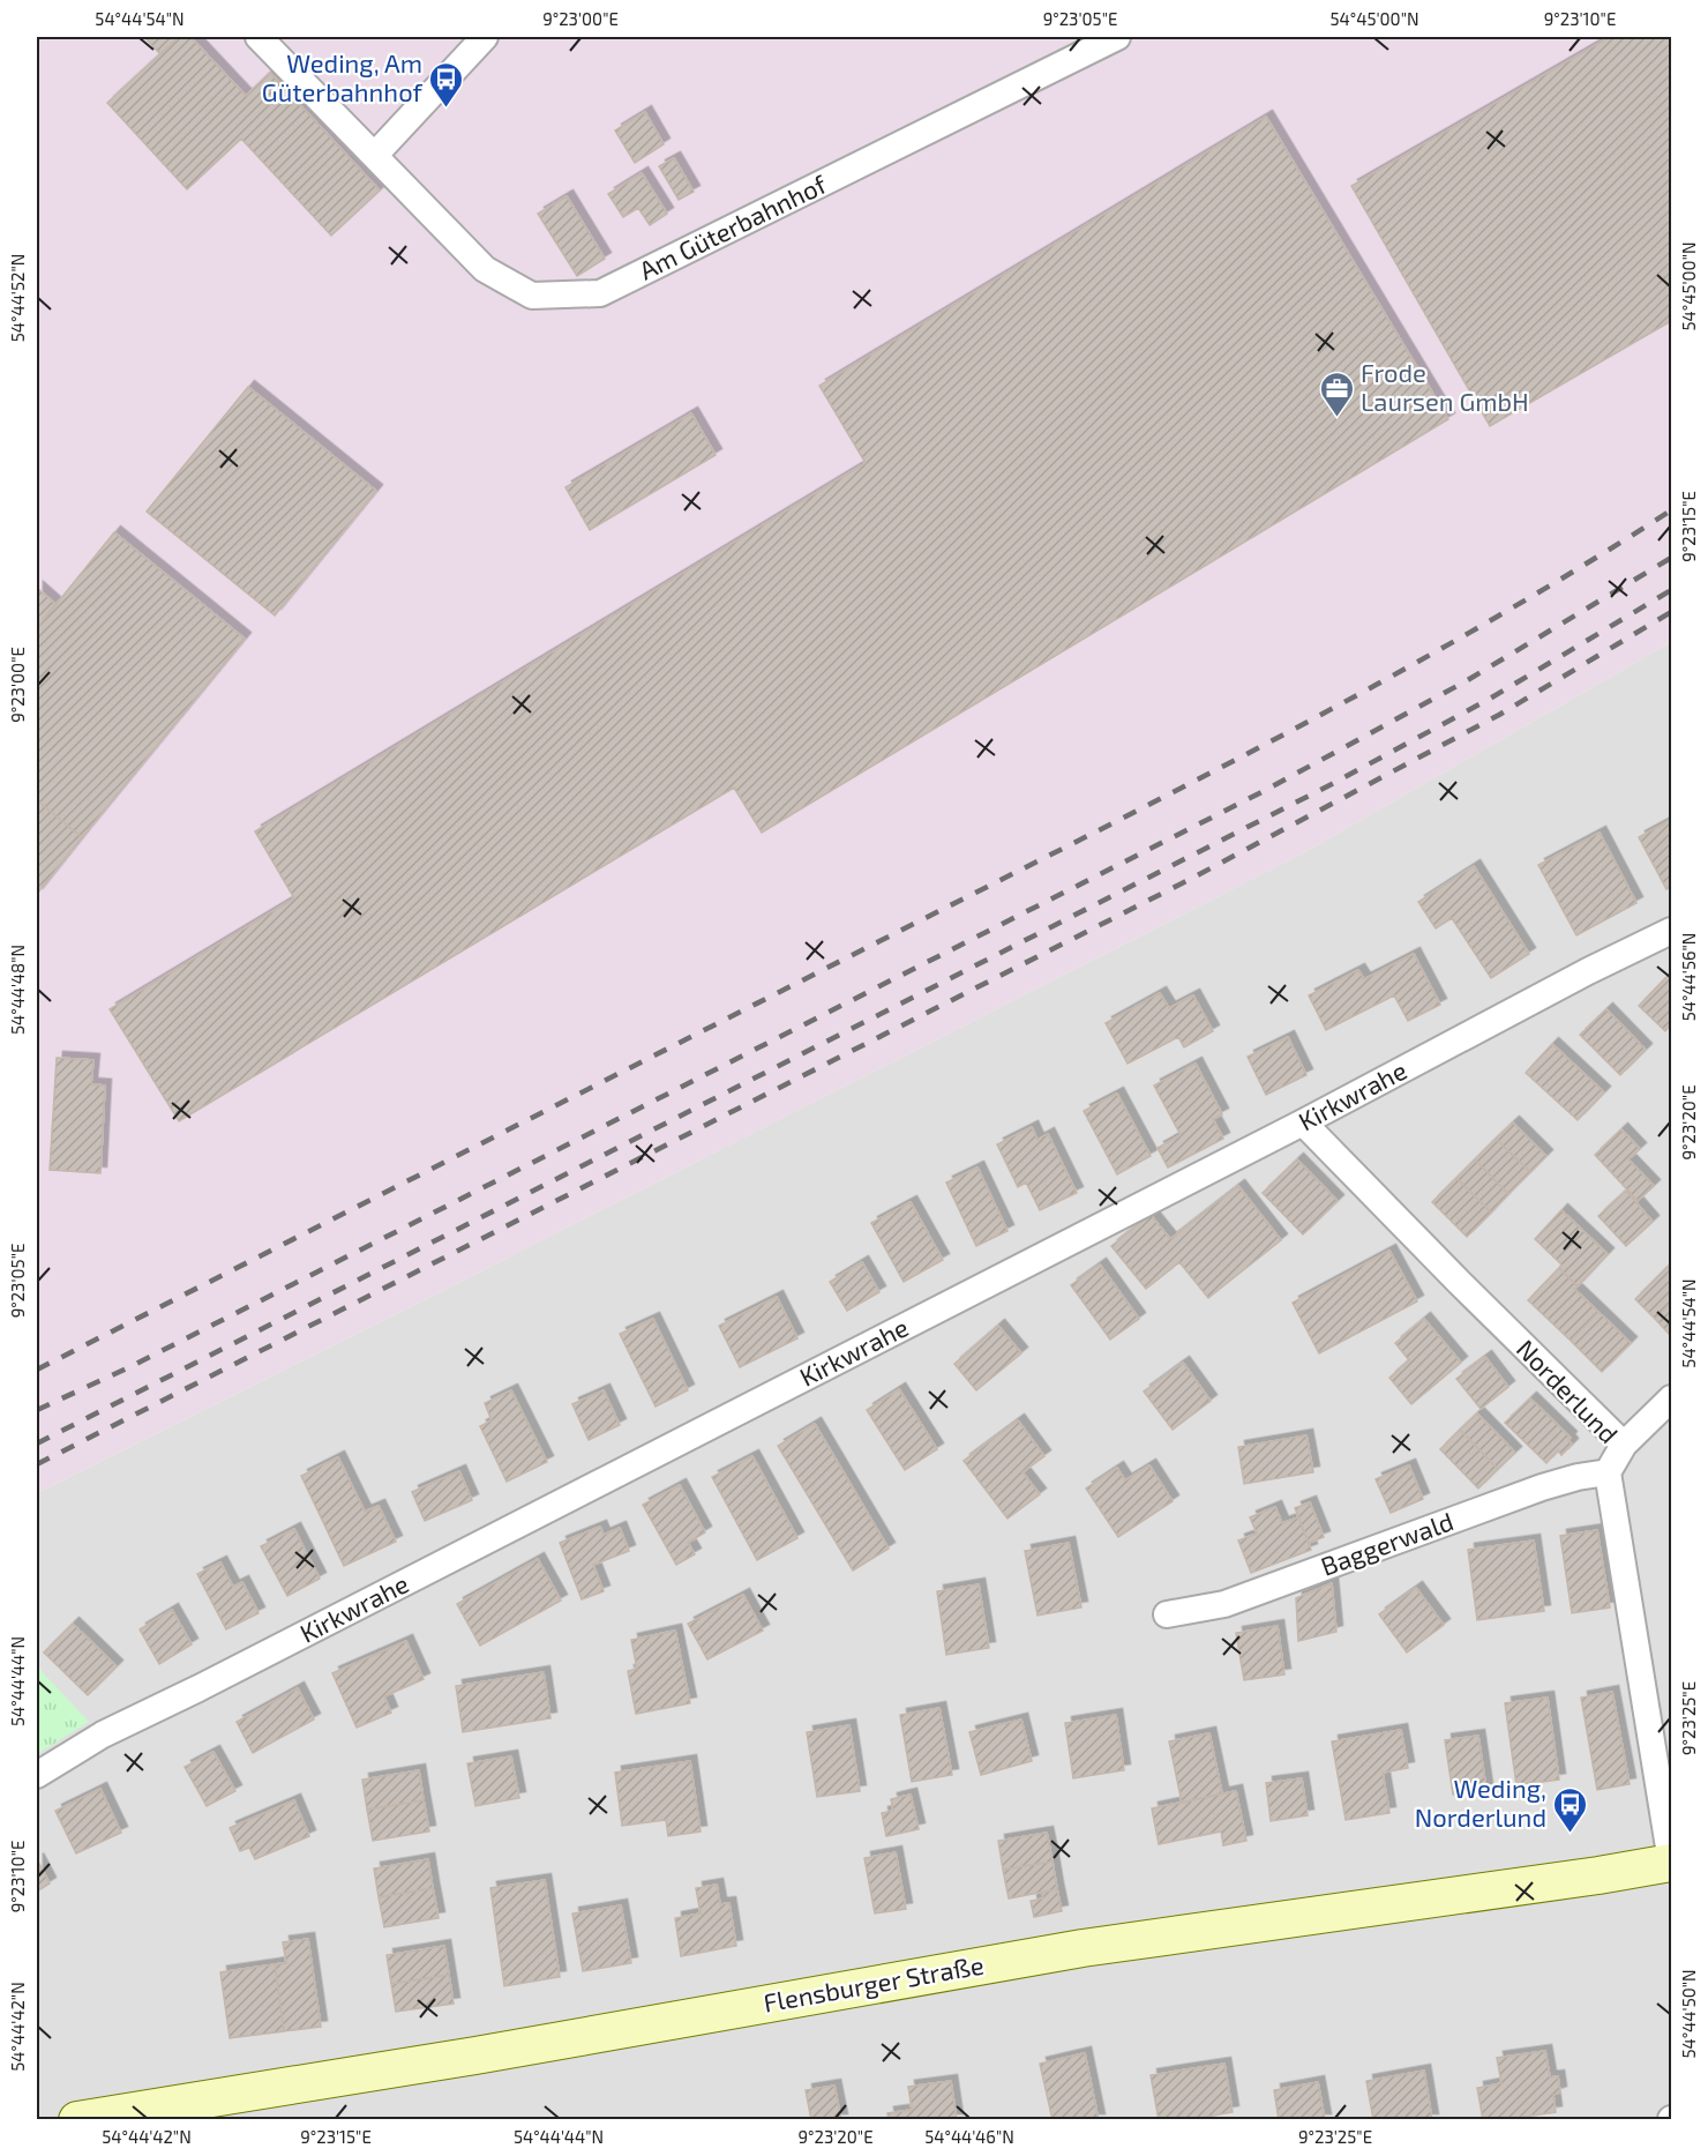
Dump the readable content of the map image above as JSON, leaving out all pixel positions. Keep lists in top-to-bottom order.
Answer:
{
  "streets": {
    "street": [
      "Am Güterbahnhof",
      "Kirkwrahe",
      "Norderlund",
      "Baggerwald",
      "Flensburger Straße"
    ]
  },
  "crossings": [
    ["Kirkwrahe", "Norderlund"],
    ["Norderlund", "Baggerwald"],
    ["Norderlund", "Flensburger Straße"]
  ],
  "places": {
    "bus stop": ["Weding, Am Güterbahnhof", "Weding, Norderlund"],
    "office": ["Frode Laursen GmbH"]
  },
  "coordinates": [
    "54°44'54\"N",
    "9°23'00\"E",
    "9°23'05\"E",
    "54°45'00\"N",
    "9°23'10\"E",
    "54°44'52\"N",
    "9°23'15\"E",
    "54°44'56\"N",
    "54°44'48\"N",
    "9°23'20\"E",
    "54°44'44\"N",
    "9°23'25\"E",
    "54°44'50\"N",
    "54°44'42\"N",
    "54°44'46\"N"
  ]
}
